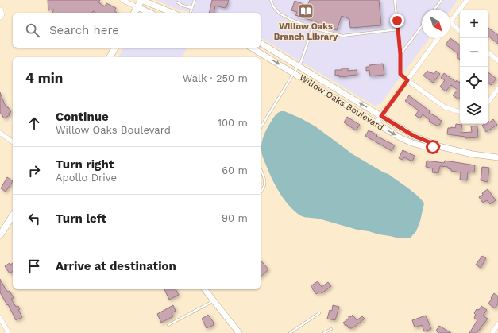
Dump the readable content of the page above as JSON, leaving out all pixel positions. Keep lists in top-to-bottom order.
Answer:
{
  "streets": {
    "street": ["Willow Oaks Boulevard"]
  },
  "places": {
    "library": ["Willow Oaks Branch Library"]
  },
  "north": "bottom right",
  "page": {
    "map_buttons": ["+", "−"],
    "search": "Search here",
    "heading": ["4 min", "Walk · 250 m"],
    "list": [
      ["Continue", "Willow Oaks Boulevard", "100 m"],
      ["Turn right", "Apollo Drive", "60 m"],
      ["Turn left", "90 m"],
      "Arrive at destination"
    ]
  }
}
